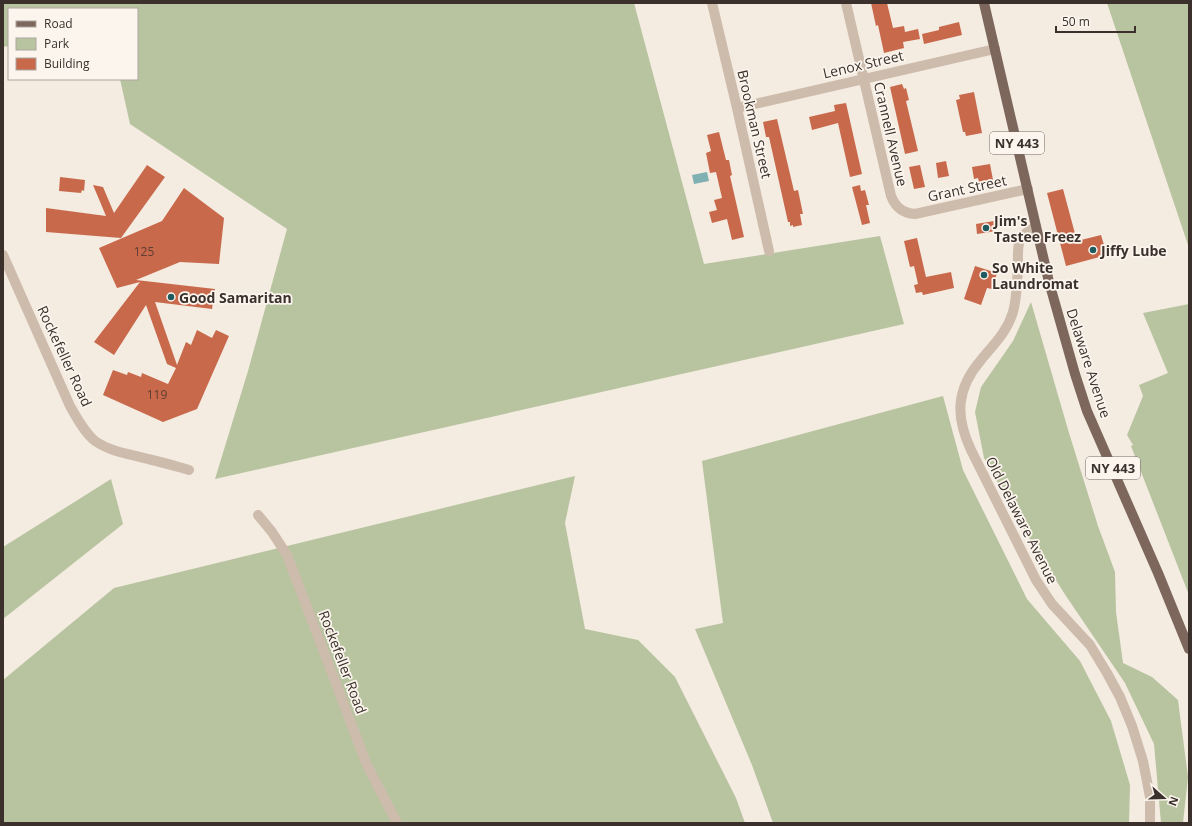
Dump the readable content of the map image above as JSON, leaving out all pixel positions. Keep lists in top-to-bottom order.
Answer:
{
  "streets": {
    "main road": ["NY 443", "Delaware Avenue"],
    "street": [
      "Lenox Street",
      "Brookman Street",
      "Crannell Avenue",
      "Grant Street",
      "Rockefeller Road",
      "Old Delaware Avenue"
    ]
  },
  "crossings": [
    ["Lenox Street", "Brookman Street"],
    ["Lenox Street", "Crannell Avenue"],
    ["Lenox Street", "Delaware Avenue"],
    ["Crannell Avenue", "Grant Street"],
    ["Grant Street", "Delaware Avenue"],
    ["Delaware Avenue", "Old Delaware Avenue"]
  ],
  "places": [
    "Jim's Tastee Freez",
    "Jiffy Lube",
    "So White Laundromat",
    "Good Samaritan"
  ],
  "house_numbers": ["125", "119"],
  "legend": ["Road", "Park", "Building"],
  "scale_bar": "50 m",
  "north": "right"
}
